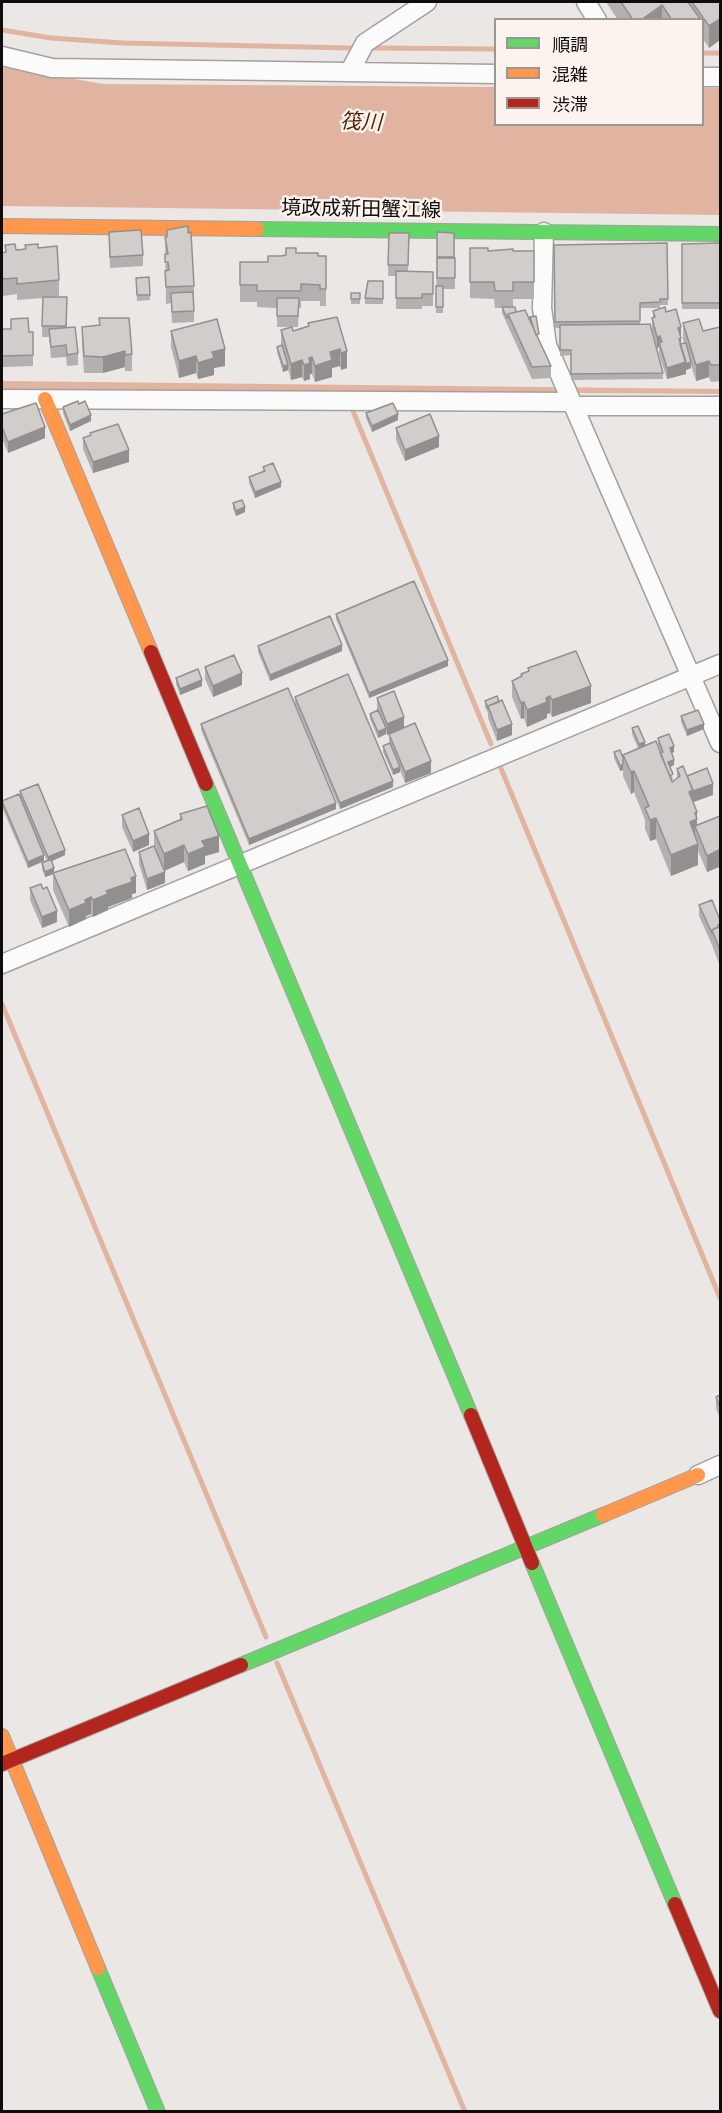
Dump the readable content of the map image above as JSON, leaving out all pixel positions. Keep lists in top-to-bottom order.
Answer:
{
  "streets": {
    "street": ["境政成新田蟹江線"]
  },
  "water": ["筏川"],
  "legend": ["順調", "混雑", "渋滞"]
}
